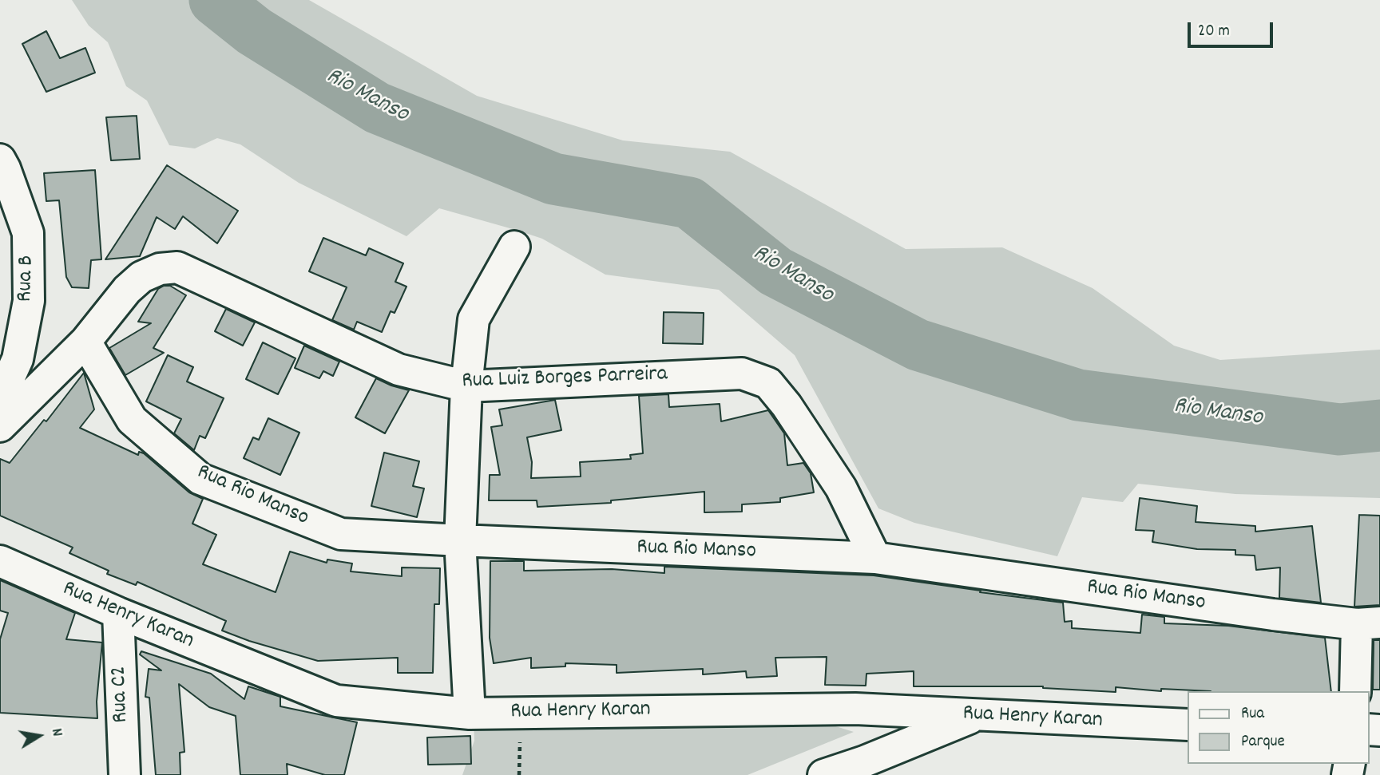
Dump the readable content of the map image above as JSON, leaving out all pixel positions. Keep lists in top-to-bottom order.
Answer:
{
  "streets": {
    "street": [
      "Rua B",
      "Rua Luiz Borges Parreira",
      "Rua Rio Manso",
      "Rua Henry Karan",
      "Rua C2"
    ]
  },
  "crossings": [
    ["Rua Luiz Borges Parreira", "Rua Rio Manso"],
    ["Rua Henry Karan", "Rua C2"]
  ],
  "water": ["Rio Manso"],
  "legend": ["Rua", "Parque"],
  "scale_bar": "20 m",
  "north": "right"
}
